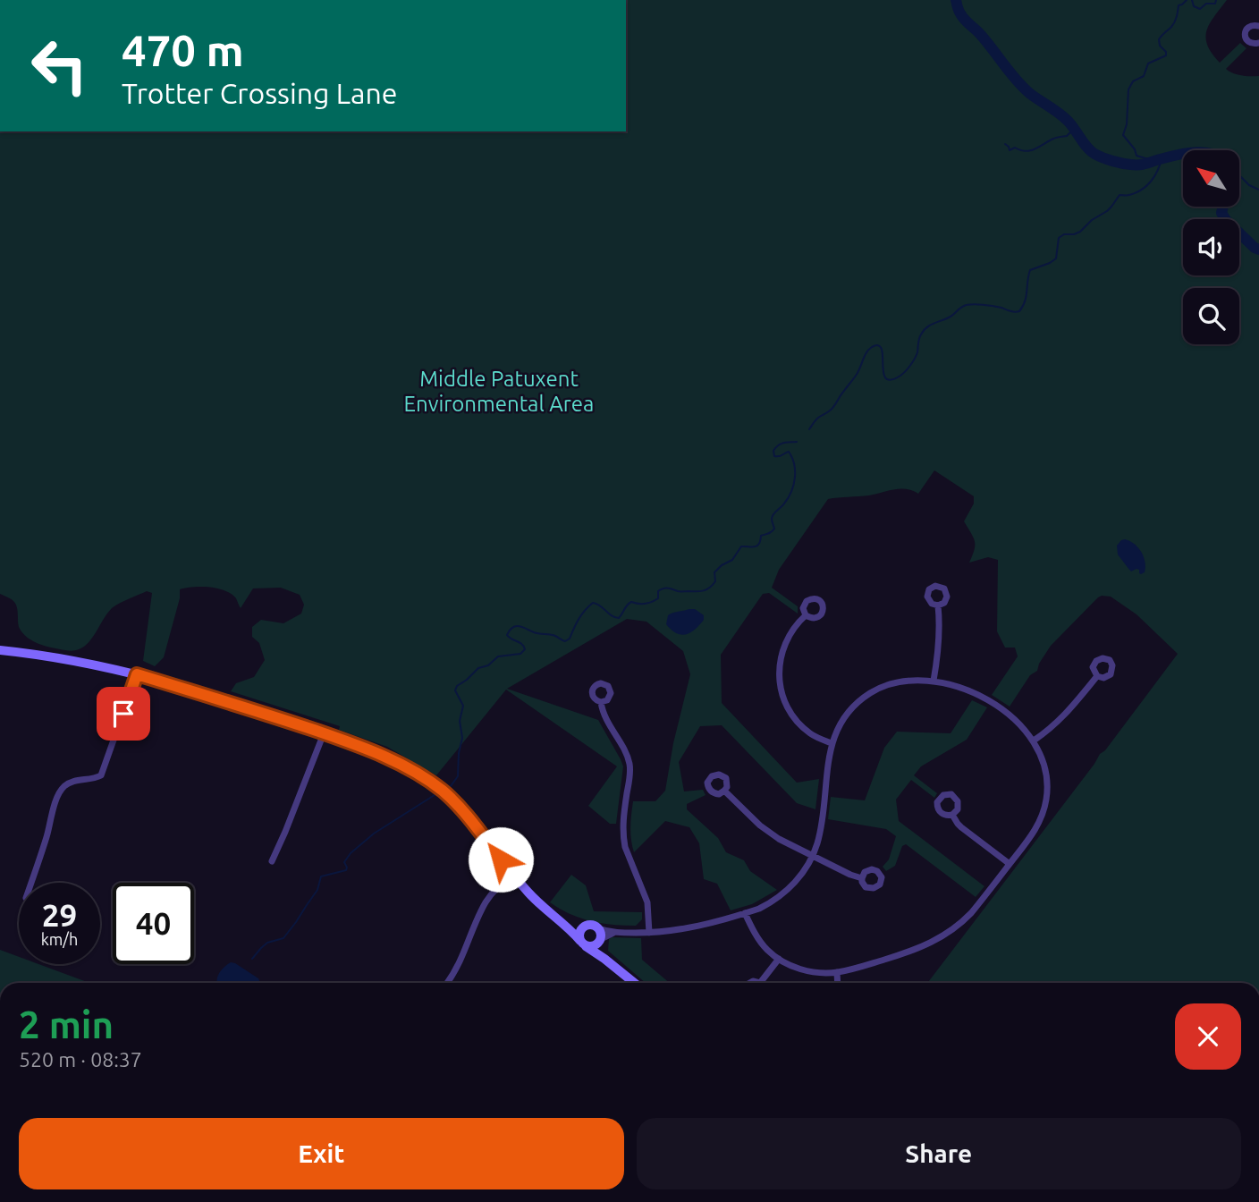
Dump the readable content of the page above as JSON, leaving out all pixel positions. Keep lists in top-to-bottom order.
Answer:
{
  "parks": ["Middle Patuxent Environmental Area"],
  "north": "top left",
  "page": {
    "turn": ["470 m", "Trotter Crossing Lane"],
    "speed": "29 km/h",
    "limit": "40",
    "heading": ["2 min", "520 m · 08:37"],
    "buttons": ["Exit", "Share"]
  }
}
